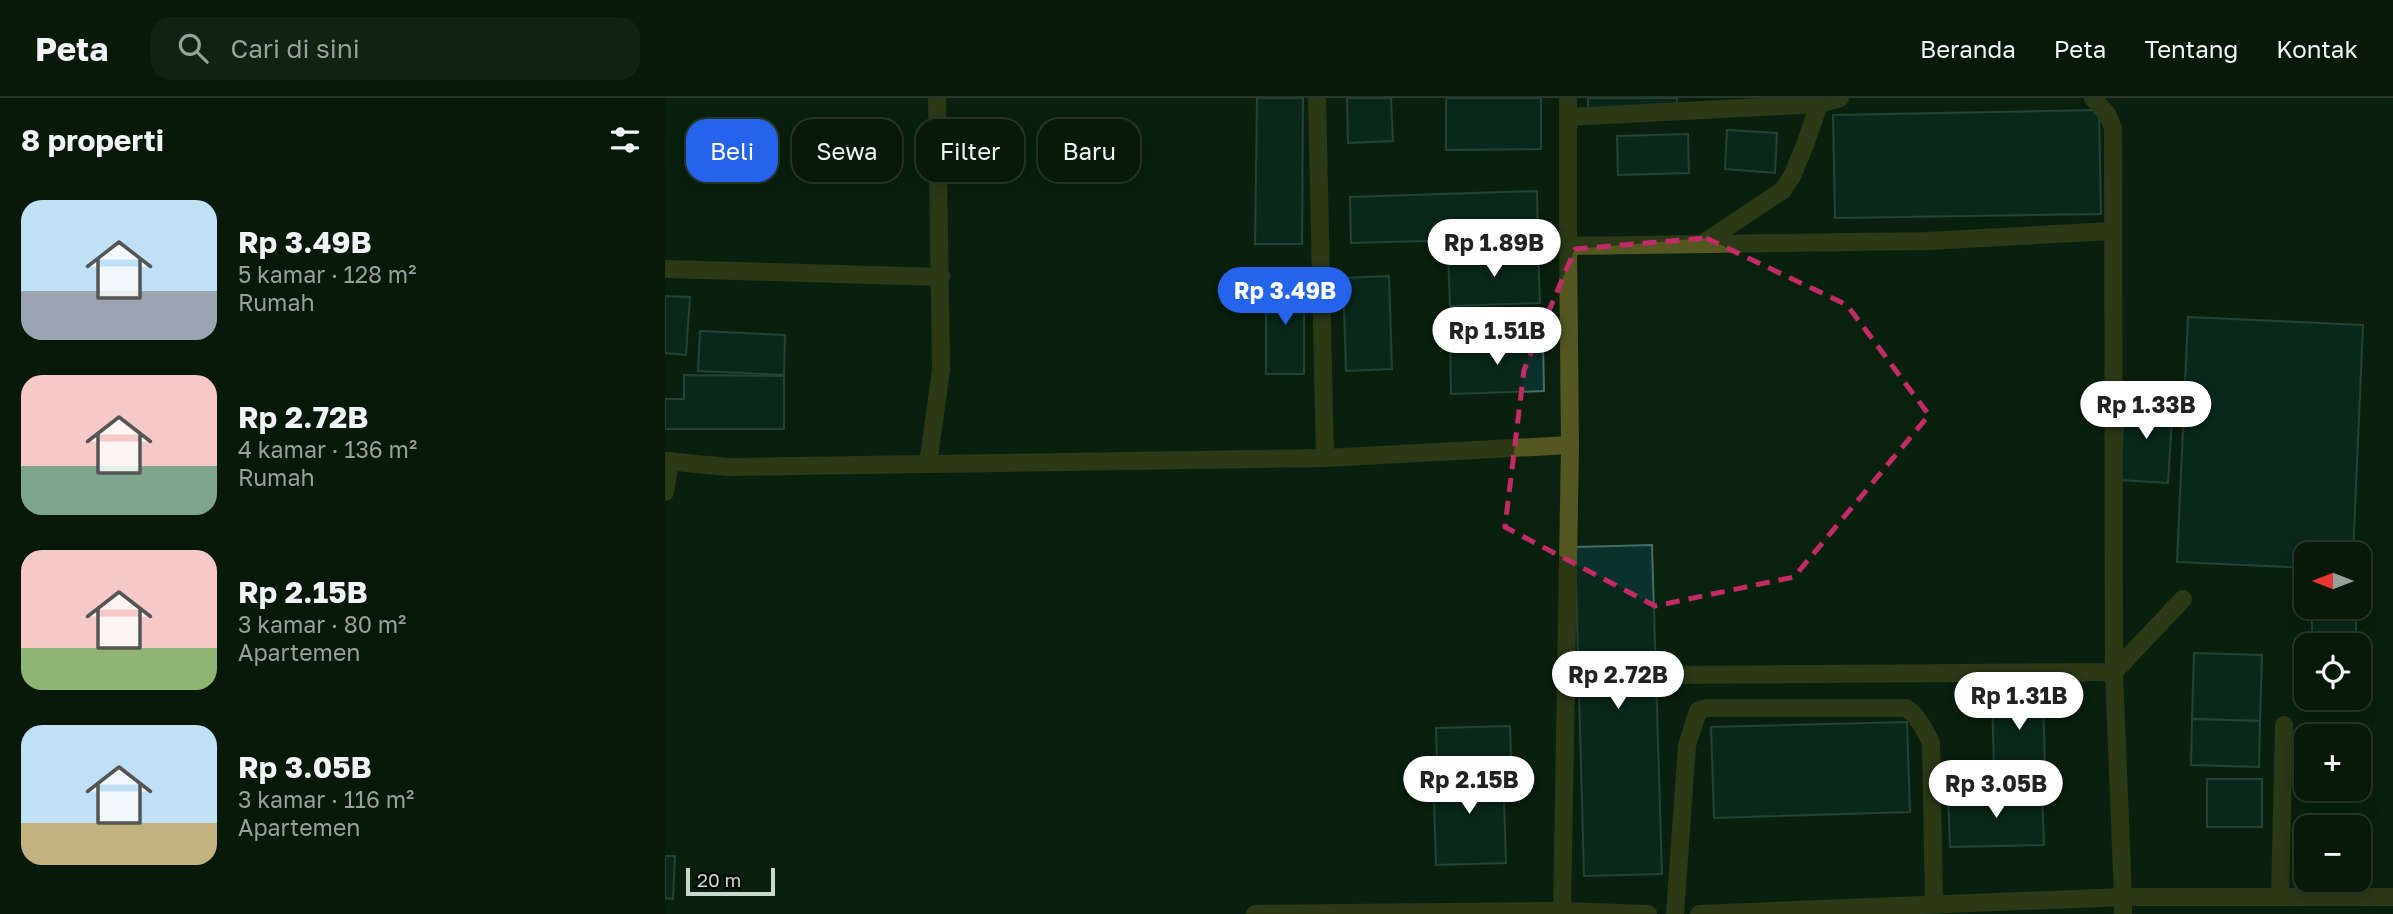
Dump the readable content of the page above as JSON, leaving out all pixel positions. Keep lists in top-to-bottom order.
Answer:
{
  "scale_bar": "20 m",
  "north": "left",
  "page": {
    "header": "Peta",
    "search": "Cari di sini",
    "nav": [
      "Beranda",
      "Peta",
      "Tentang",
      "Kontak"
    ],
    "heading": "8 properti",
    "chip": [
      "Beli",
      "Sewa",
      "Filter",
      "Baru"
    ],
    "list": [
      {
        "name": "Rp 3.49B",
        "note": "5 kamar · 128 m² · Rumah"
      },
      {
        "name": "Rp 2.72B",
        "note": "4 kamar · 136 m² · Rumah"
      },
      {
        "name": "Rp 2.15B",
        "note": "3 kamar · 80 m² · Apartemen"
      },
      {
        "name": "Rp 3.05B",
        "note": "3 kamar · 116 m² · Apartemen"
      }
    ],
    "price": [
      "Rp 1.89B",
      "Rp 3.49B",
      "Rp 1.51B",
      "Rp 1.33B",
      "Rp 2.72B",
      "Rp 1.31B",
      "Rp 2.15B",
      "Rp 3.05B"
    ],
    "map_buttons": ["+", "−"],
    "scale": "20 m"
  }
}
